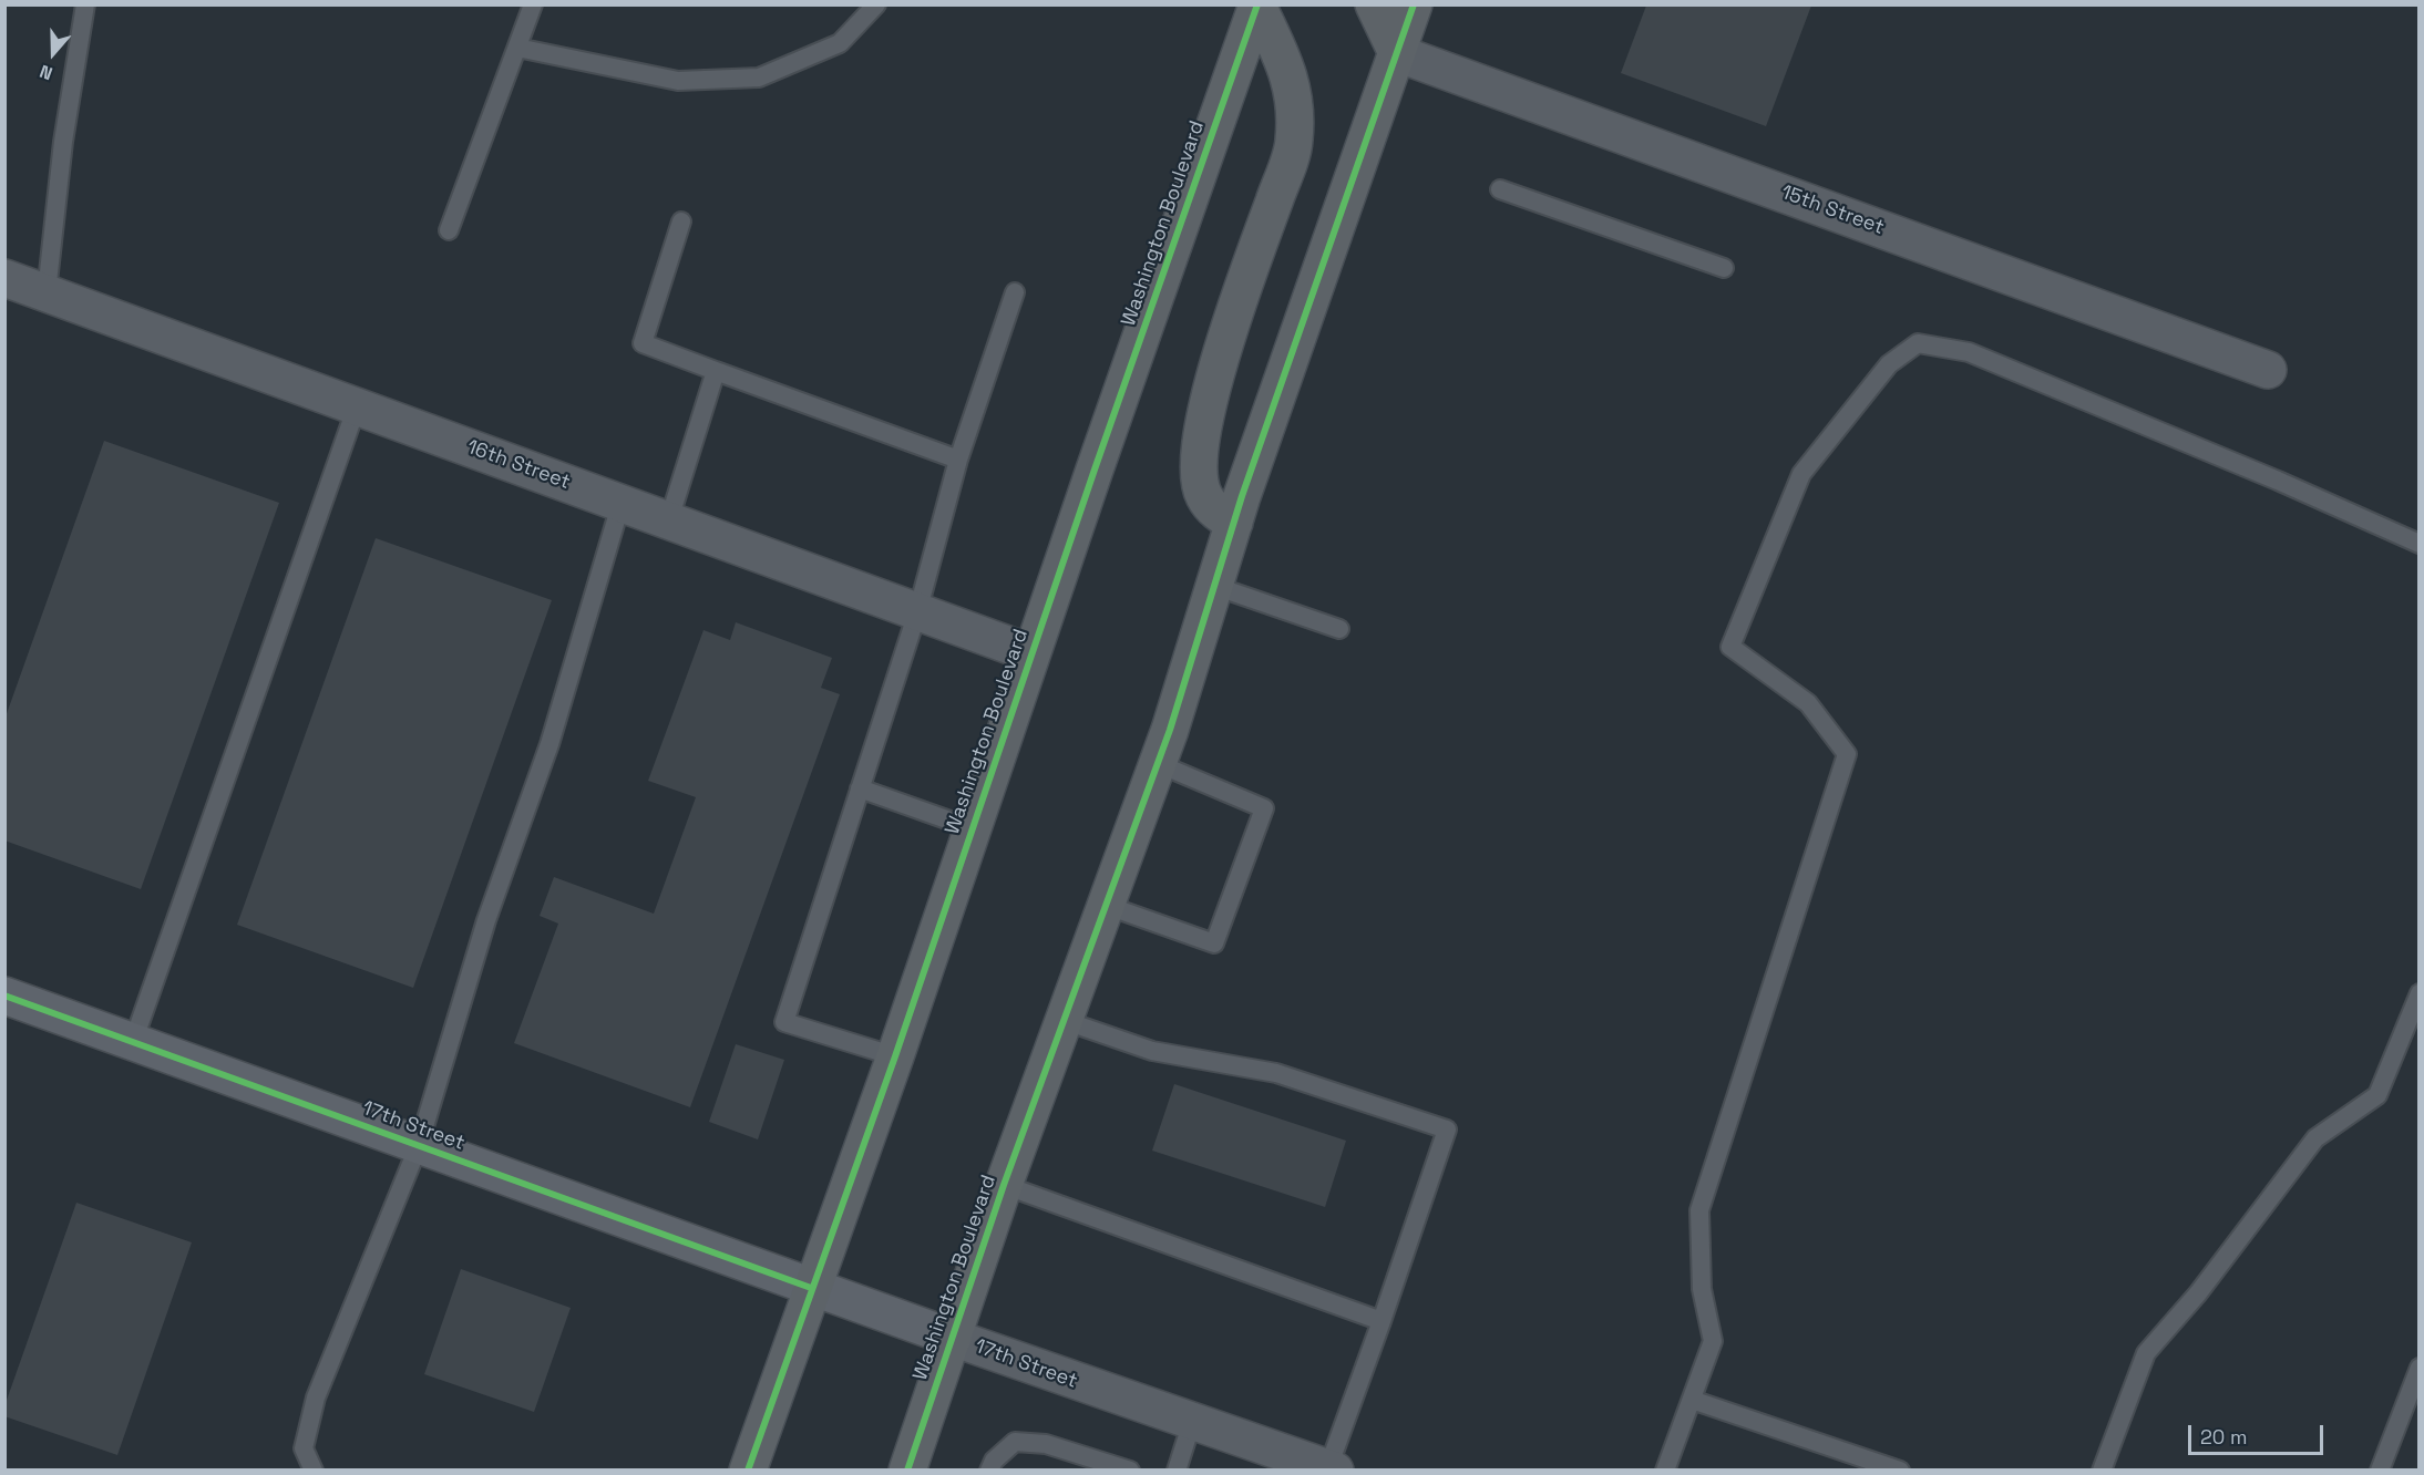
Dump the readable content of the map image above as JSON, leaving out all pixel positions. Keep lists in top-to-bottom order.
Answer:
{
  "streets": {
    "main road": ["Washington Boulevard", "17th Street"],
    "street": ["15th Street", "16th Street"]
  },
  "crossings": [
    ["15th Street", "Washington Boulevard"],
    ["Washington Boulevard", "16th Street"],
    ["Washington Boulevard", "17th Street"]
  ],
  "scale_bar": "20 m",
  "north": "bottom"
}
